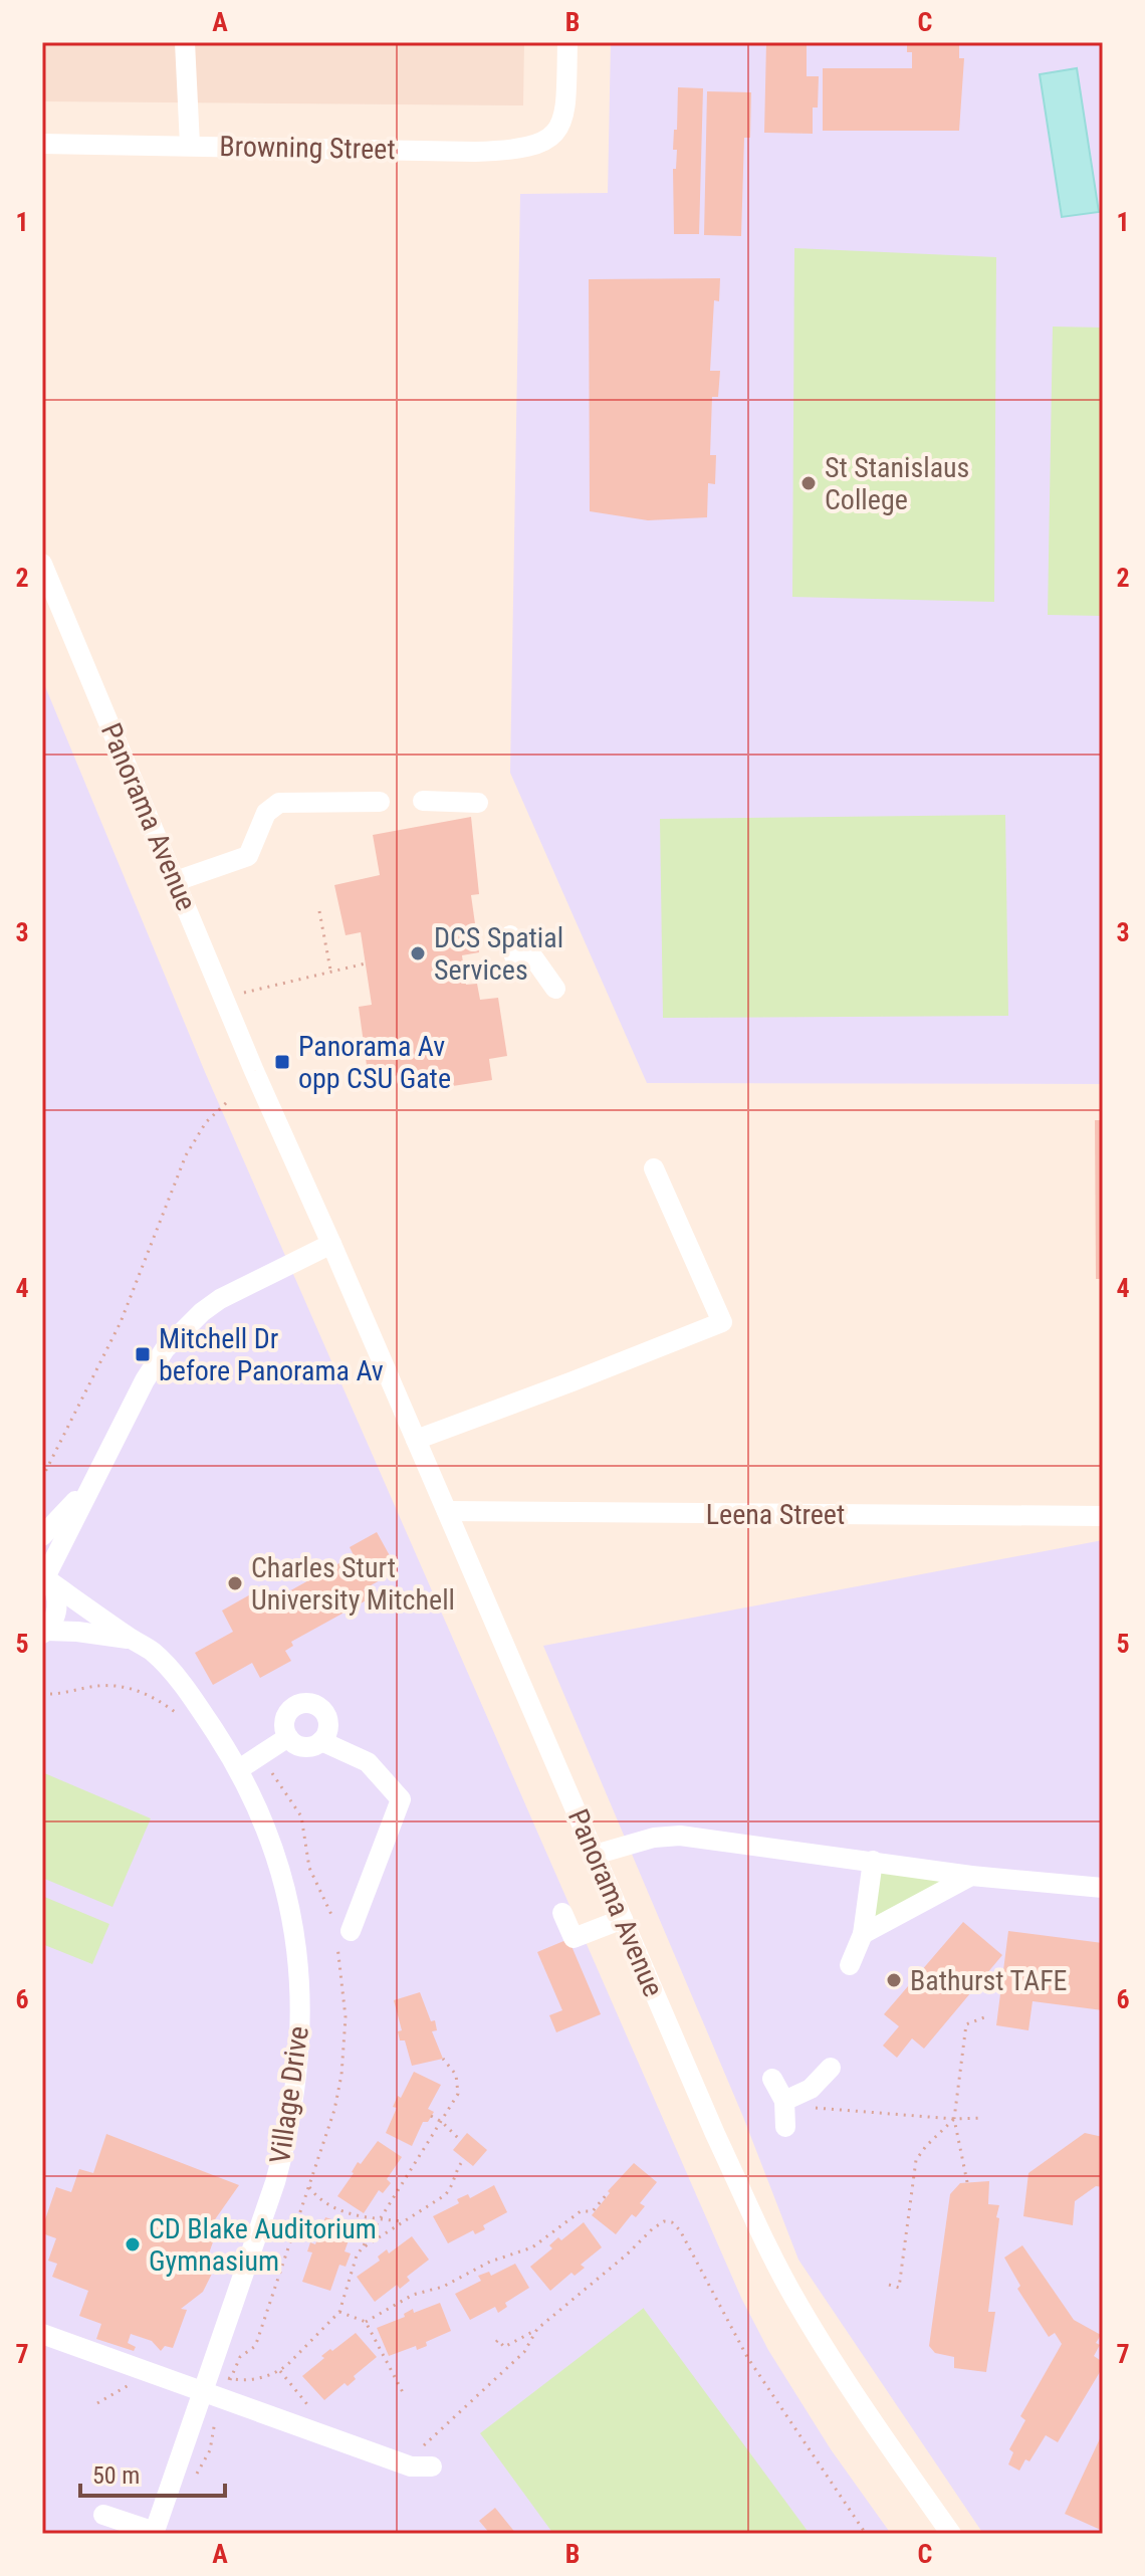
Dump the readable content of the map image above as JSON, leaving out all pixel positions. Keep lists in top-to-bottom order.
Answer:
{
  "streets": {
    "street": [
      "Browning Street",
      "Panorama Avenue",
      "Leena Street",
      "Village Drive"
    ]
  },
  "crossings": [
    ["Panorama Avenue", "Leena Street"]
  ],
  "places": {
    "other": [
      "St Stanislaus College",
      "DCS Spatial Services",
      "Charles Sturt University Mitchell",
      "Bathurst TAFE",
      "CD Blake Auditorium Gymnasium"
    ],
    "transit": ["Panorama Av opp CSU Gate", "Mitchell Dr before Panorama Av"]
  },
  "scale_bar": "50 m",
  "grid": {
    "columns": ["A", "B", "C"],
    "rows": [
      "1",
      "2",
      "3",
      "4",
      "5",
      "6",
      "7"
    ]
  }
}
